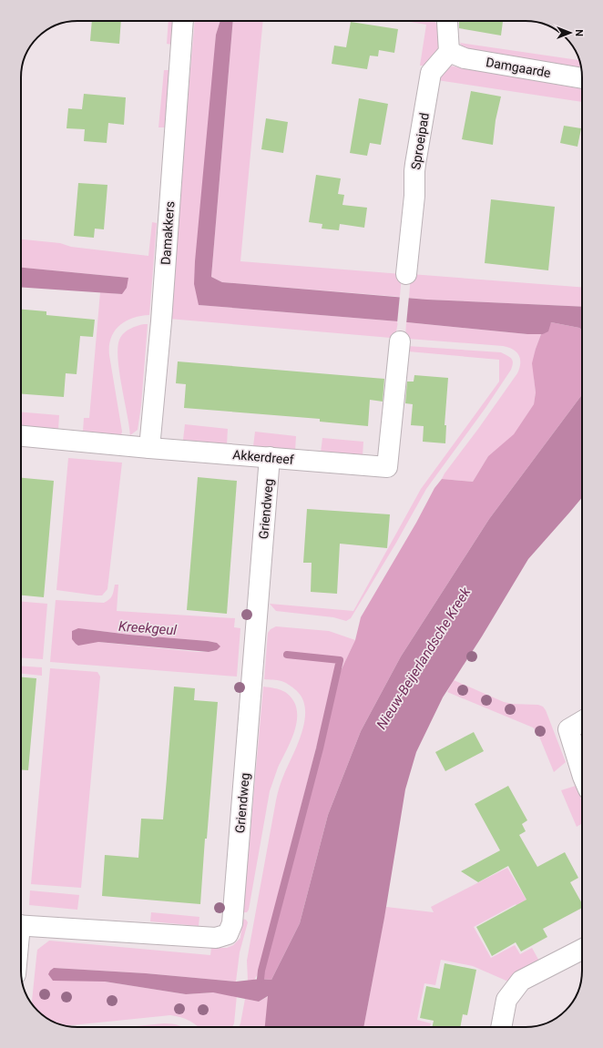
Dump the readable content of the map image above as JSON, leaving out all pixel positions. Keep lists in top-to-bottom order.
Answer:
{
  "streets": {
    "street": [
      "Damgaarde",
      "Sproeipad",
      "Damakkers",
      "Akkerdreef",
      "Griendweg"
    ]
  },
  "crossings": [
    ["Damgaarde", "Sproeipad"],
    ["Damakkers", "Akkerdreef"],
    ["Akkerdreef", "Griendweg"]
  ],
  "water": ["Kreekgeul", "Nieuw-Beijerlandsche Kreek"],
  "north": "right"
}
